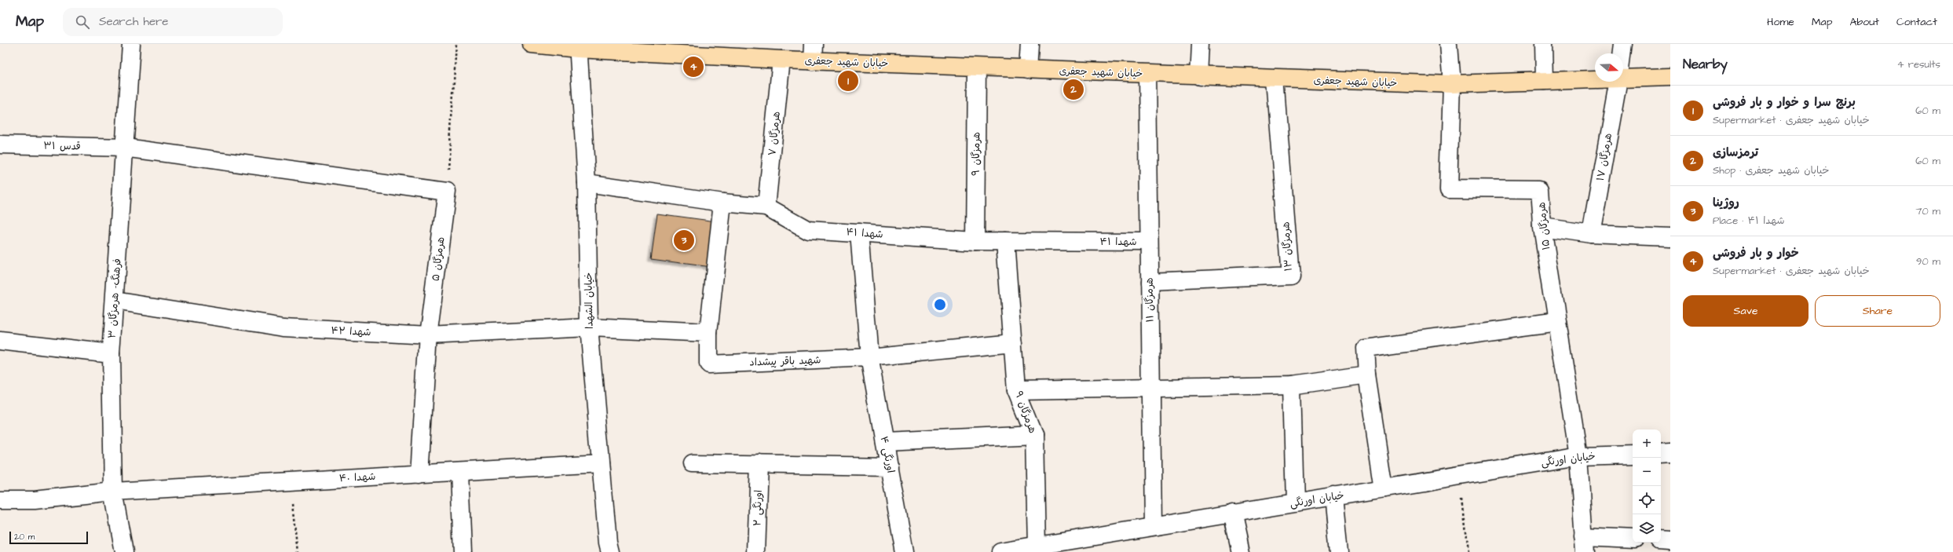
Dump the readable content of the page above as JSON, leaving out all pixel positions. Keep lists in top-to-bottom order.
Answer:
{
  "streets": {
    "main road": ["خیابان شهید جعفری"],
    "street": [
      "هرمزگان ۷",
      "قدس ۳۱",
      "هرمزگان ۹",
      "هرمزگان ۱۷",
      "هرمزگان ۱۵",
      "شهدا ۴۱",
      "هرمزگان ۱۳",
      "هرمزگان ۵",
      "فرهنگ- هرمزگان ۳",
      "هرمزگان ۱۱",
      "خیابان الشهدا",
      "شهدا ۴۲",
      "شهید باقر پیشداد",
      "اورنگی ۴",
      "خیابان اورنگی",
      "شهدا ۴۰",
      "اورنگی ۲"
    ]
  },
  "crossings": [
    ["خیابان شهید جعفری", "هرمزگان ۷"],
    ["خیابان شهید جعفری", "هرمزگان ۹"],
    ["خیابان شهید جعفری", "هرمزگان ۱۵"],
    ["خیابان شهید جعفری", "هرمزگان ۱۳"],
    ["خیابان شهید جعفری", "هرمزگان ۱۱"],
    ["خیابان شهید جعفری", "خیابان الشهدا"],
    ["هرمزگان ۷", "شهدا ۴۱"],
    ["قدس ۳۱", "هرمزگان ۵"],
    ["قدس ۳۱", "فرهنگ- هرمزگان ۳"],
    ["هرمزگان ۹", "شهدا ۴۱"],
    ["هرمزگان ۹", "شهید باقر پیشداد"],
    ["هرمزگان ۹", "خیابان اورنگی"],
    ["هرمزگان ۱۵", "خیابان اورنگی"],
    ["شهدا ۴۱", "هرمزگان ۱۱"],
    ["شهدا ۴۱", "خیابان الشهدا"],
    ["شهدا ۴۱", "اورنگی ۴"],
    ["هرمزگان ۱۳", "هرمزگان ۱۱"],
    ["هرمزگان ۵", "شهدا ۴۲"],
    ["هرمزگان ۵", "شهدا ۴۰"],
    ["فرهنگ- هرمزگان ۳", "شهدا ۴۲"],
    ["فرهنگ- هرمزگان ۳", "شهدا ۴۰"],
    ["هرمزگان ۱۱", "خیابان اورنگی"],
    ["خیابان الشهدا", "شهدا ۴۲"],
    ["خیابان الشهدا", "شهدا ۴۰"],
    ["شهید باقر پیشداد", "اورنگی ۴"]
  ],
  "scale_bar": "20 m",
  "north": "right",
  "page": {
    "header": "Map",
    "search": "Search here",
    "nav": [
      "Home",
      "Map",
      "About",
      "Contact"
    ],
    "heading": ["Nearby", "4 results"],
    "pins": [
      "4",
      "1",
      "2",
      "3"
    ],
    "list": [
      {
        "mark": "1",
        "name": "برنج سرا و خوار و بار فروشی",
        "note": "Supermarket · خیابان شهید جعفری",
        "value": "60 m"
      },
      {
        "mark": "2",
        "name": "ترمزسازی",
        "note": "Shop · خیابان شهید جعفری",
        "value": "60 m"
      },
      {
        "mark": "3",
        "name": "روژینا",
        "note": "Place · شهدا ۴۱",
        "value": "70 m"
      },
      {
        "mark": "4",
        "name": "خوار و بار فروشی",
        "note": "Supermarket · خیابان شهید جعفری",
        "value": "90 m"
      }
    ],
    "buttons": ["Save", "Share"],
    "map_buttons": ["+", "−"],
    "scale": "20 m"
  }
}
